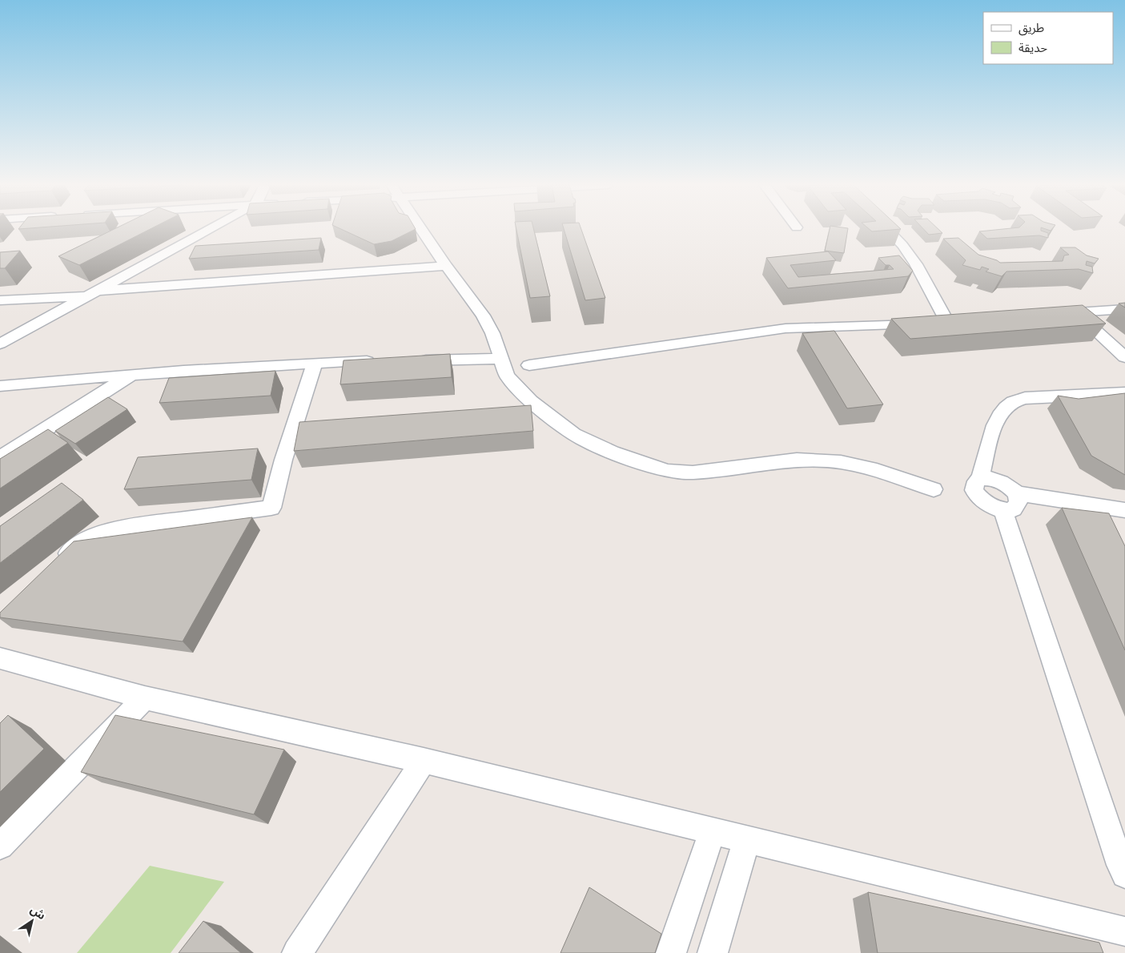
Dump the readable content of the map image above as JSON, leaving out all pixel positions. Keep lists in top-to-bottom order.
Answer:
{
  "legend": ["طريق", "حديقة"],
  "north": "top right"
}
